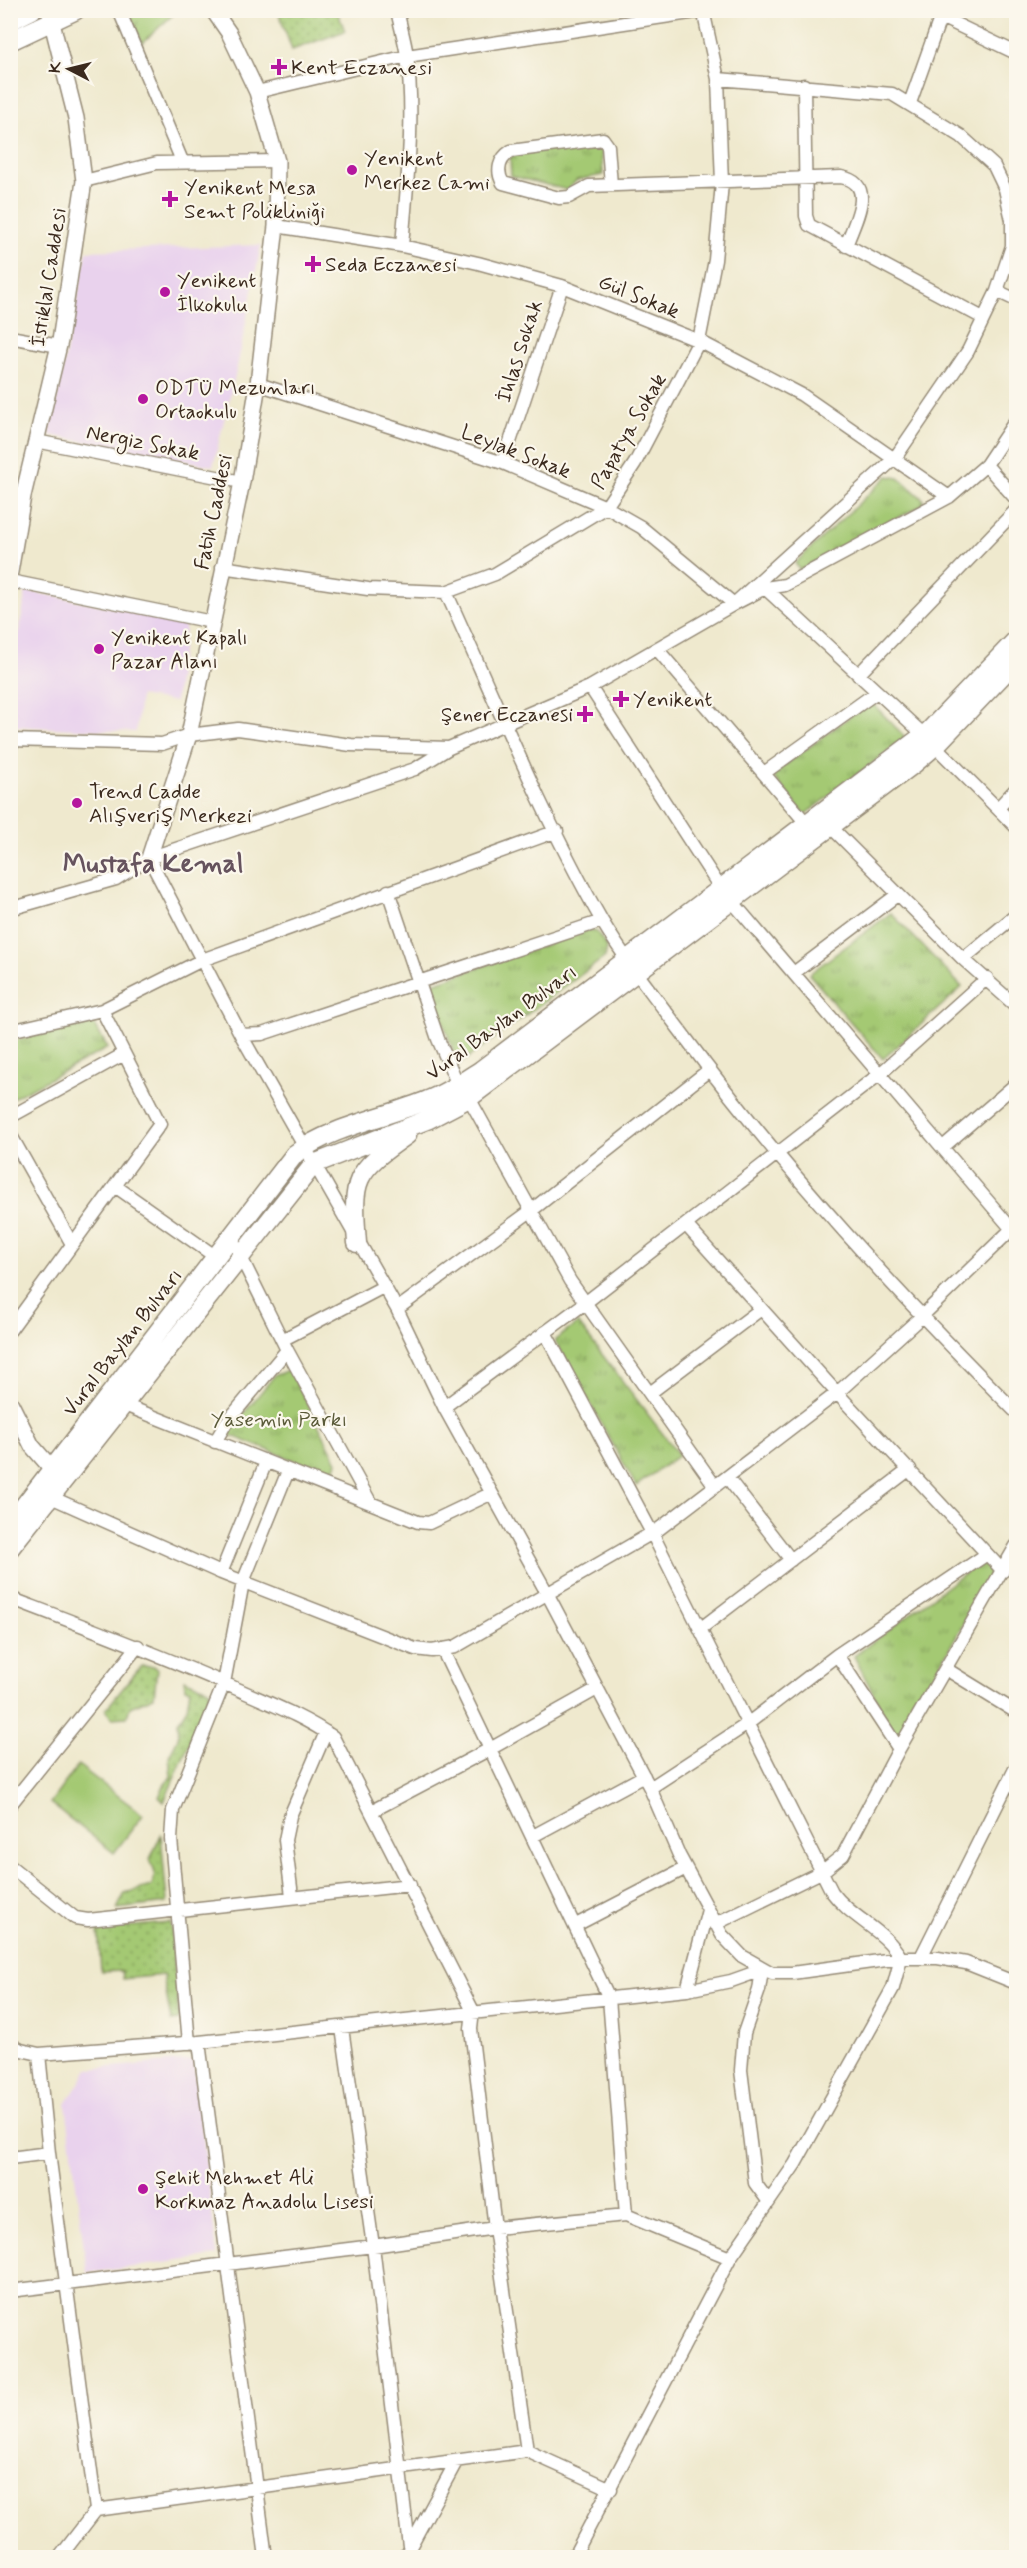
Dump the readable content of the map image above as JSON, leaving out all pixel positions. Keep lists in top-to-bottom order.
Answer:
{
  "streets": {
    "main road": ["Vural Baylan Bulvarı"],
    "street": [
      "İstiklal Caddesi",
      "Gül Sokak",
      "İhlas Sokak",
      "Papatya Sokak",
      "Nergiz Sokak",
      "Leylak Sokak",
      "Fatih Caddesi"
    ]
  },
  "crossings": [
    ["İstiklal Caddesi", "Nergiz Sokak"],
    ["Gül Sokak", "İhlas Sokak"],
    ["Gül Sokak", "Papatya Sokak"],
    ["Gül Sokak", "Fatih Caddesi"],
    ["İhlas Sokak", "Leylak Sokak"],
    ["Papatya Sokak", "Leylak Sokak"],
    ["Papatya Sokak", "Fatih Caddesi"],
    ["Nergiz Sokak", "Fatih Caddesi"],
    ["Leylak Sokak", "Fatih Caddesi"]
  ],
  "districts": ["Mustafa Kemal"],
  "parks": ["Yasemin Parkı"],
  "places": {
    "health": [
      "Kent Eczanesi",
      "Yenikent Mesa Semt Polikliniği",
      "Seda Eczanesi",
      "Yenikent",
      "Şener Eczanesi"
    ],
    "other": [
      "Yenikent Merkez Cami",
      "Yenikent İlkokulu",
      "ODTÜ Mezunları Ortaokulu",
      "Yenikent Kapalı Pazar Alanı",
      "Trend Cadde Alışveriş Merkezi",
      "Şehit Mehmet Ali Korkmaz Anadolu Lisesi"
    ]
  },
  "north": "left"
}
